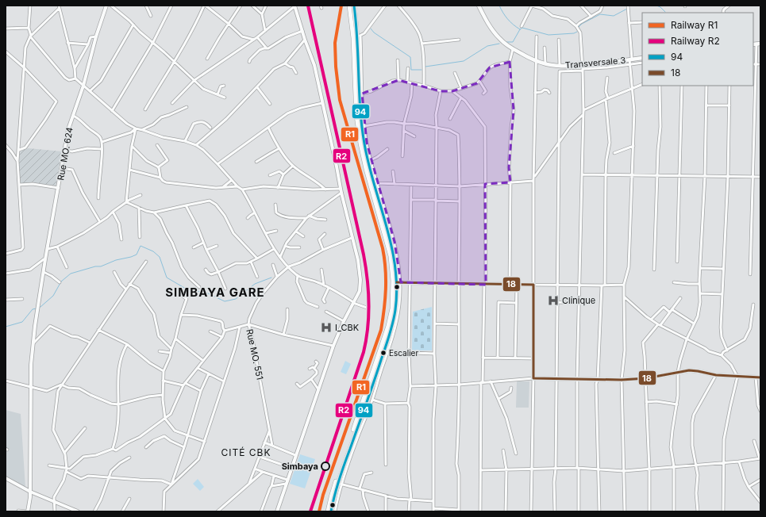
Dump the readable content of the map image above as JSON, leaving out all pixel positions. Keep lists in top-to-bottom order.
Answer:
{
  "streets": {
    "main road": ["Transversale 3"],
    "street": ["Rue MO. 624", "Rue MO. 551"]
  },
  "districts": ["SIMBAYA GARE", "CITÉ CBK"],
  "places": {
    "hospital": ["Clinique", "I_CBK"],
    "other": ["Escalier", "Simbaya"]
  },
  "lines": [
    "rail line R1",
    "rail line R2",
    "transit line 94",
    "transit line 18"
  ],
  "legend": [
    "Railway R1",
    "Railway R2",
    "94",
    "18"
  ]
}
